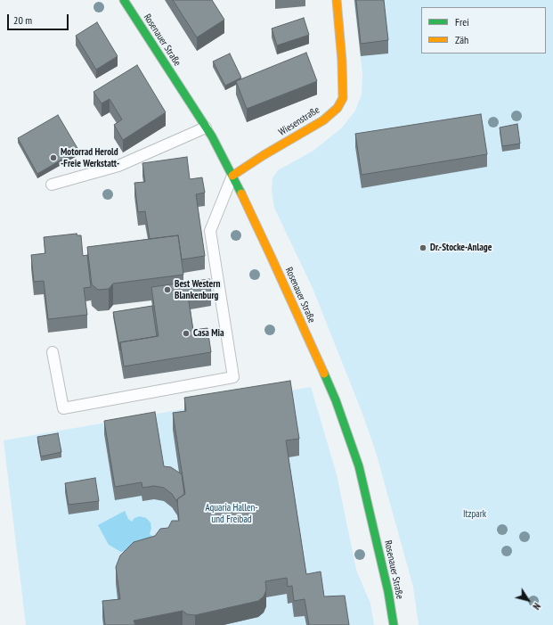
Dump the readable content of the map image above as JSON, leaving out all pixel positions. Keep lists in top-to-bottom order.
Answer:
{
  "streets": {
    "street": ["Rosenauer Straße", "Wiesenstraße"]
  },
  "crossings": [
    ["Rosenauer Straße", "Wiesenstraße"]
  ],
  "parks": ["Aquaria Hallen- und Freibad", "Itzpark"],
  "places": [
    "Motorrad Herold -Freie Werkstatt-",
    "Dr.-Stocke-Anlage",
    "Best Western Blankenburg",
    "Casa Mia"
  ],
  "legend": ["Frei", "Zäh"],
  "scale_bar": "20 m",
  "north": "bottom right"
}
